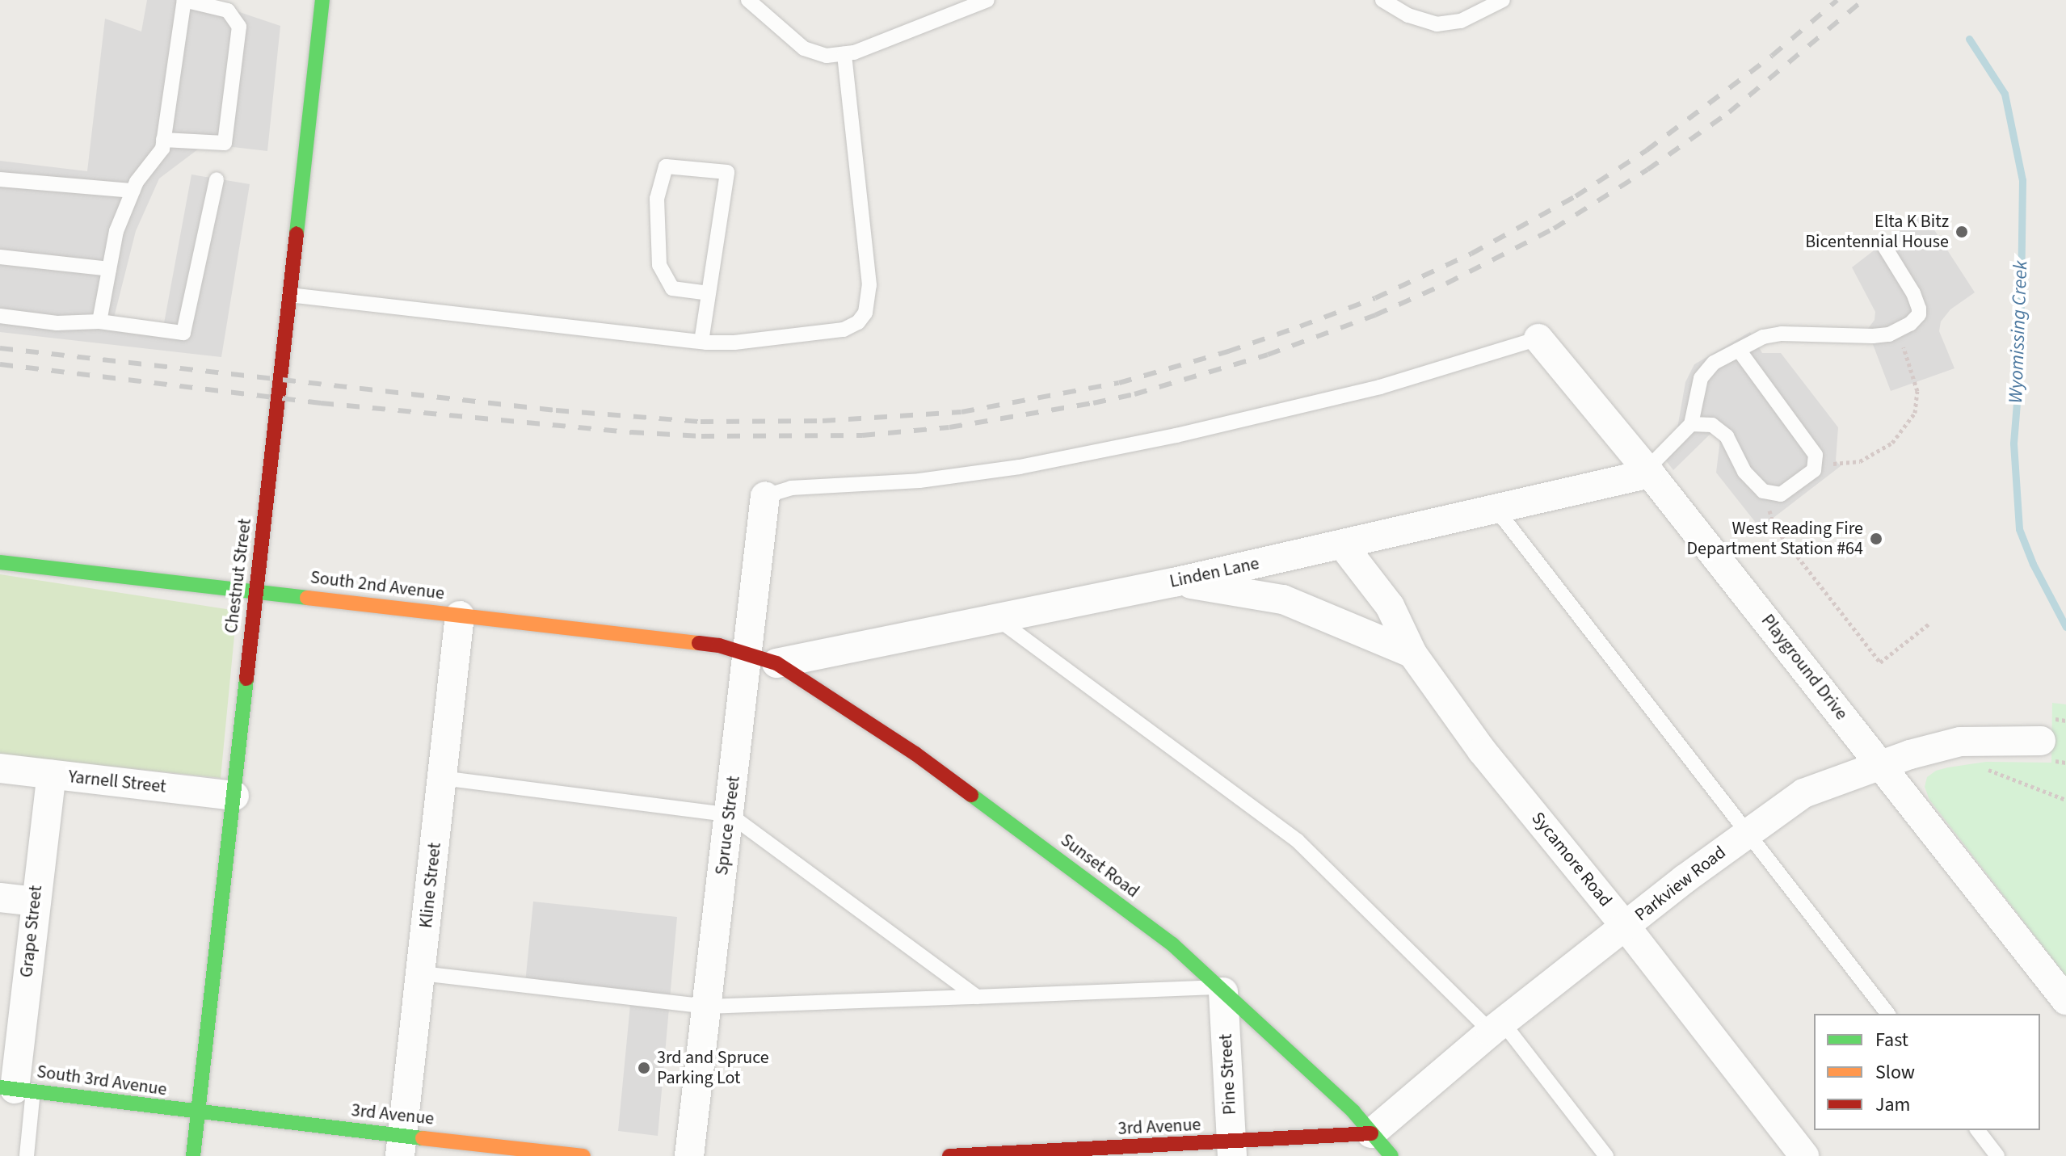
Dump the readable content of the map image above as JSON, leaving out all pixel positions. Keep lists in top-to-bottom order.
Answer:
{
  "streets": {
    "street": [
      "Linden Lane",
      "Chestnut Street",
      "South 2nd Avenue",
      "Playground Drive",
      "Yarnell Street",
      "Spruce Street",
      "Sycamore Road",
      "Sunset Road",
      "Parkview Road",
      "Kline Street",
      "Grape Street",
      "Pine Street",
      "South 3rd Avenue",
      "3rd Avenue"
    ]
  },
  "crossings": [
    ["Linden Lane", "Playground Drive"],
    ["Linden Lane", "Sycamore Road"],
    ["Linden Lane", "Sunset Road"],
    ["Chestnut Street", "South 2nd Avenue"],
    ["Chestnut Street", "Yarnell Street"],
    ["Chestnut Street", "South 3rd Avenue"],
    ["Chestnut Street", "3rd Avenue"],
    ["South 2nd Avenue", "Spruce Street"],
    ["South 2nd Avenue", "Sunset Road"],
    ["South 2nd Avenue", "Kline Street"],
    ["Playground Drive", "Parkview Road"],
    ["Yarnell Street", "Grape Street"],
    ["Spruce Street", "Sunset Road"],
    ["Sycamore Road", "Parkview Road"],
    ["Sunset Road", "Parkview Road"],
    ["Sunset Road", "Pine Street"],
    ["Sunset Road", "3rd Avenue"],
    ["Parkview Road", "3rd Avenue"],
    ["Kline Street", "3rd Avenue"],
    ["Grape Street", "South 3rd Avenue"],
    ["Pine Street", "3rd Avenue"],
    ["South 3rd Avenue", "3rd Avenue"]
  ],
  "water": ["Wyomissing Creek"],
  "places": ["Elta K Bitz Bicentennial House", "West Reading Fire Department Station #64", "3rd and Spruce Parking Lot"],
  "legend": ["Fast", "Slow", "Jam"]
}
